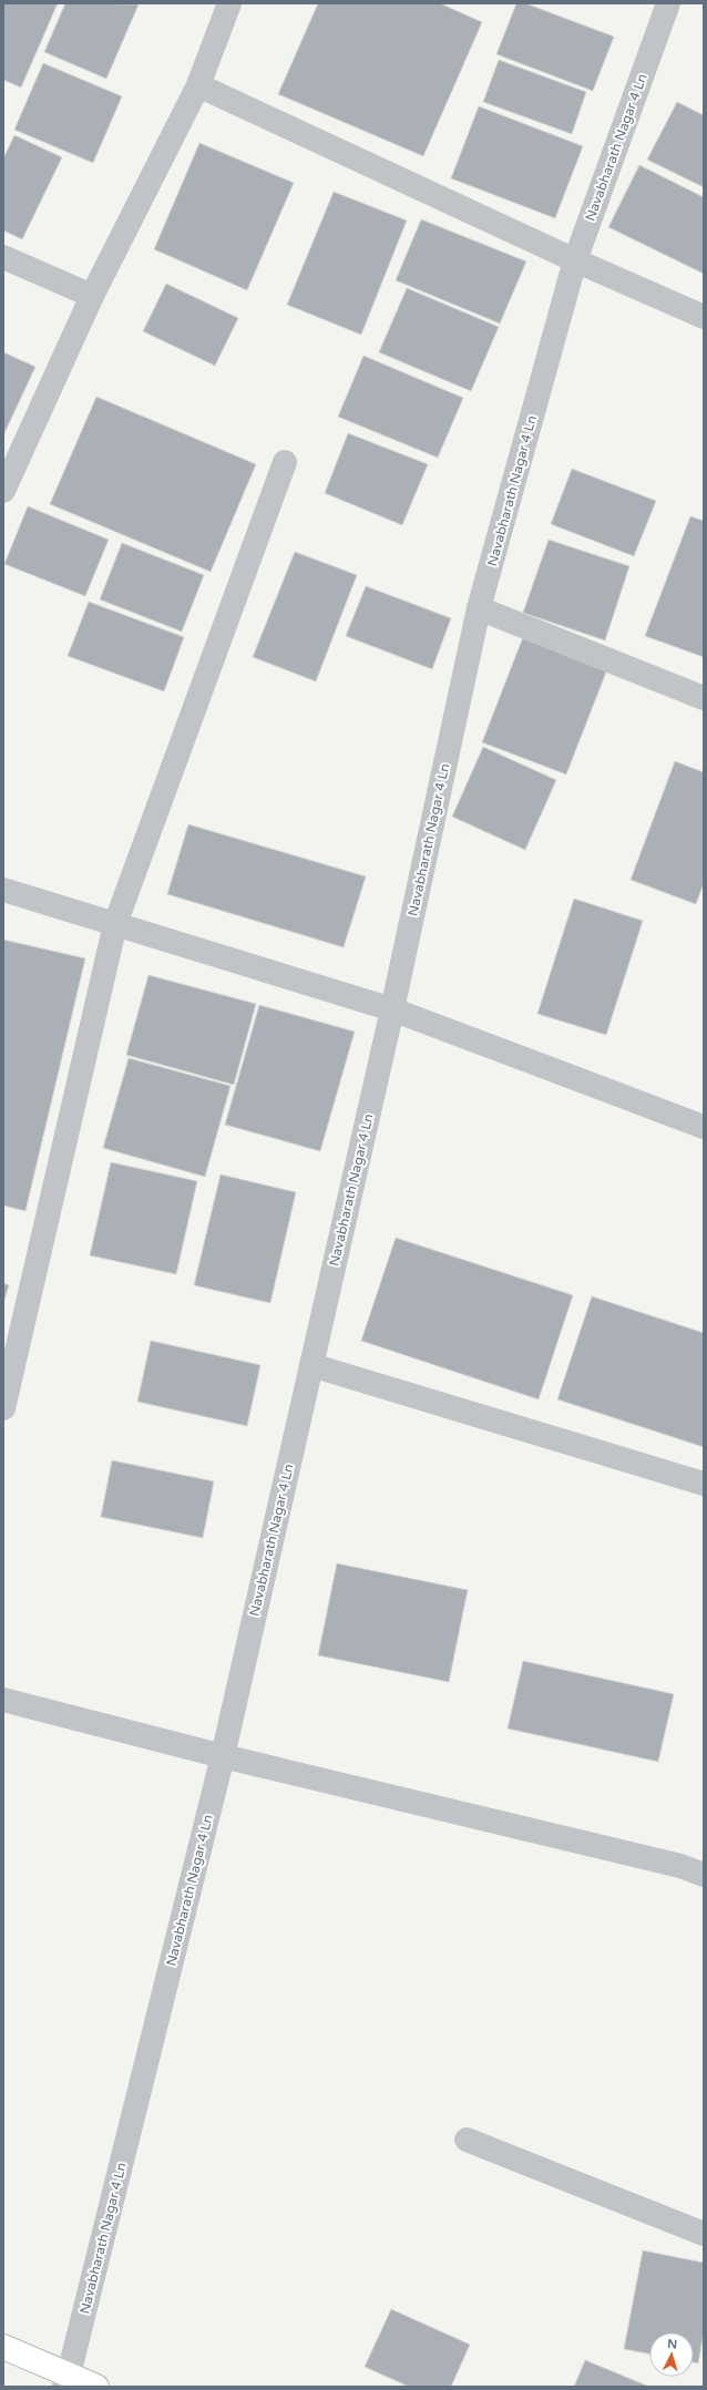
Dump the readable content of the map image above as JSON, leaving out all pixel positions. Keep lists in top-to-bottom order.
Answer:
{
  "streets": {
    "street": ["Navabharath Nagar 4 Ln"]
  },
  "north": "top"
}
